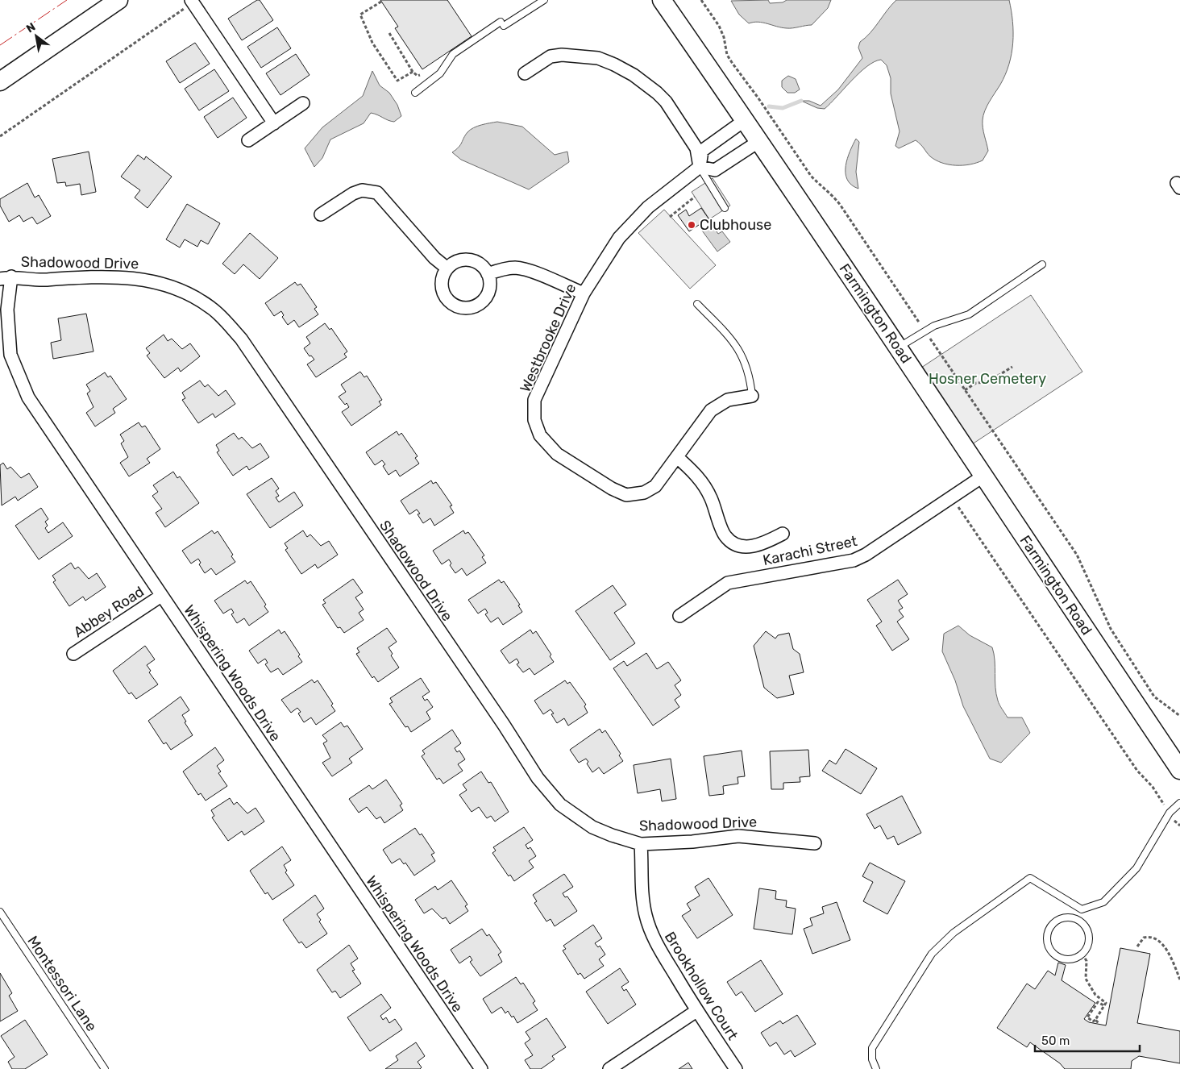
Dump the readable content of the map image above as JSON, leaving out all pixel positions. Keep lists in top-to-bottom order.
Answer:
{
  "streets": {
    "street": [
      "Shadowood Drive",
      "Farmington Road",
      "Westbrooke Drive",
      "Karachi Street",
      "Abbey Road",
      "Whispering Woods Drive",
      "Brookhollow Court"
    ],
    "lane": ["Montessori Lane"]
  },
  "crossings": [
    ["Shadowood Drive", "Whispering Woods Drive"],
    ["Shadowood Drive", "Brookhollow Court"],
    ["Farmington Road", "Karachi Street"],
    ["Abbey Road", "Whispering Woods Drive"]
  ],
  "parks": ["Hosner Cemetery"],
  "places": ["Clubhouse"],
  "scale_bar": "50 m",
  "north": "top left"
}
